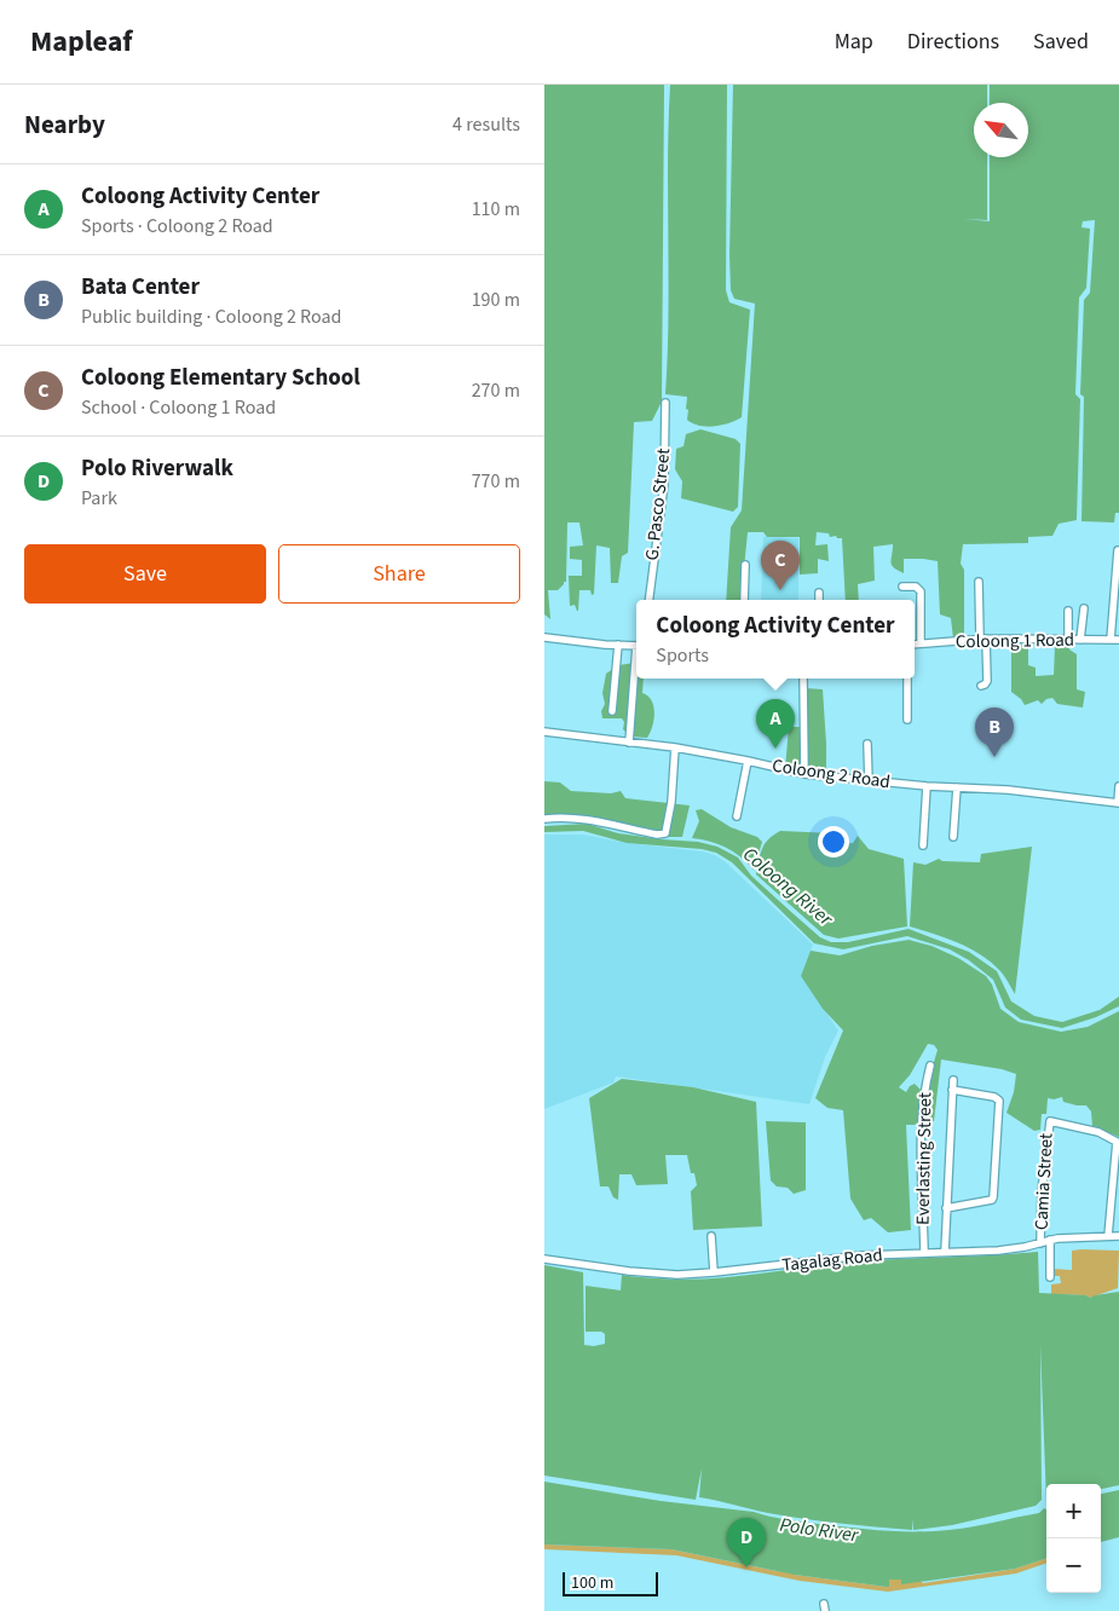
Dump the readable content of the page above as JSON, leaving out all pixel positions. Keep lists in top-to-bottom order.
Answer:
{
  "streets": {
    "street": [
      "G. Pasco Street",
      "Coloong 1 Road",
      "Coloong 2 Road",
      "Everlasting Street",
      "Camia Street",
      "Tagalag Road"
    ]
  },
  "crossings": [
    ["Everlasting Street", "Tagalag Road"],
    ["Camia Street", "Tagalag Road"]
  ],
  "water": ["Coloong River", "Polo River"],
  "scale_bar": "100 m",
  "north": "top left",
  "page": {
    "header": "Mapleaf",
    "nav": ["Map", "Directions", "Saved"],
    "heading": ["Nearby", "4 results"],
    "list": [
      {
        "mark": "A",
        "name": "Coloong Activity Center",
        "note": "Sports · Coloong 2 Road",
        "value": "110 m"
      },
      {
        "mark": "B",
        "name": "Bata Center",
        "note": "Public building · Coloong 2 Road",
        "value": "190 m"
      },
      {
        "mark": "C",
        "name": "Coloong Elementary School",
        "note": "School · Coloong 1 Road",
        "value": "270 m"
      },
      {
        "mark": "D",
        "name": "Polo Riverwalk",
        "note": "Park",
        "value": "770 m"
      }
    ],
    "buttons": ["Save", "Share"],
    "pins": [
      "C",
      "A",
      "B",
      "D"
    ],
    "popup": ["Coloong Activity Center", "Sports"],
    "map_buttons": ["+", "−"],
    "scale": "100 m"
  }
}
